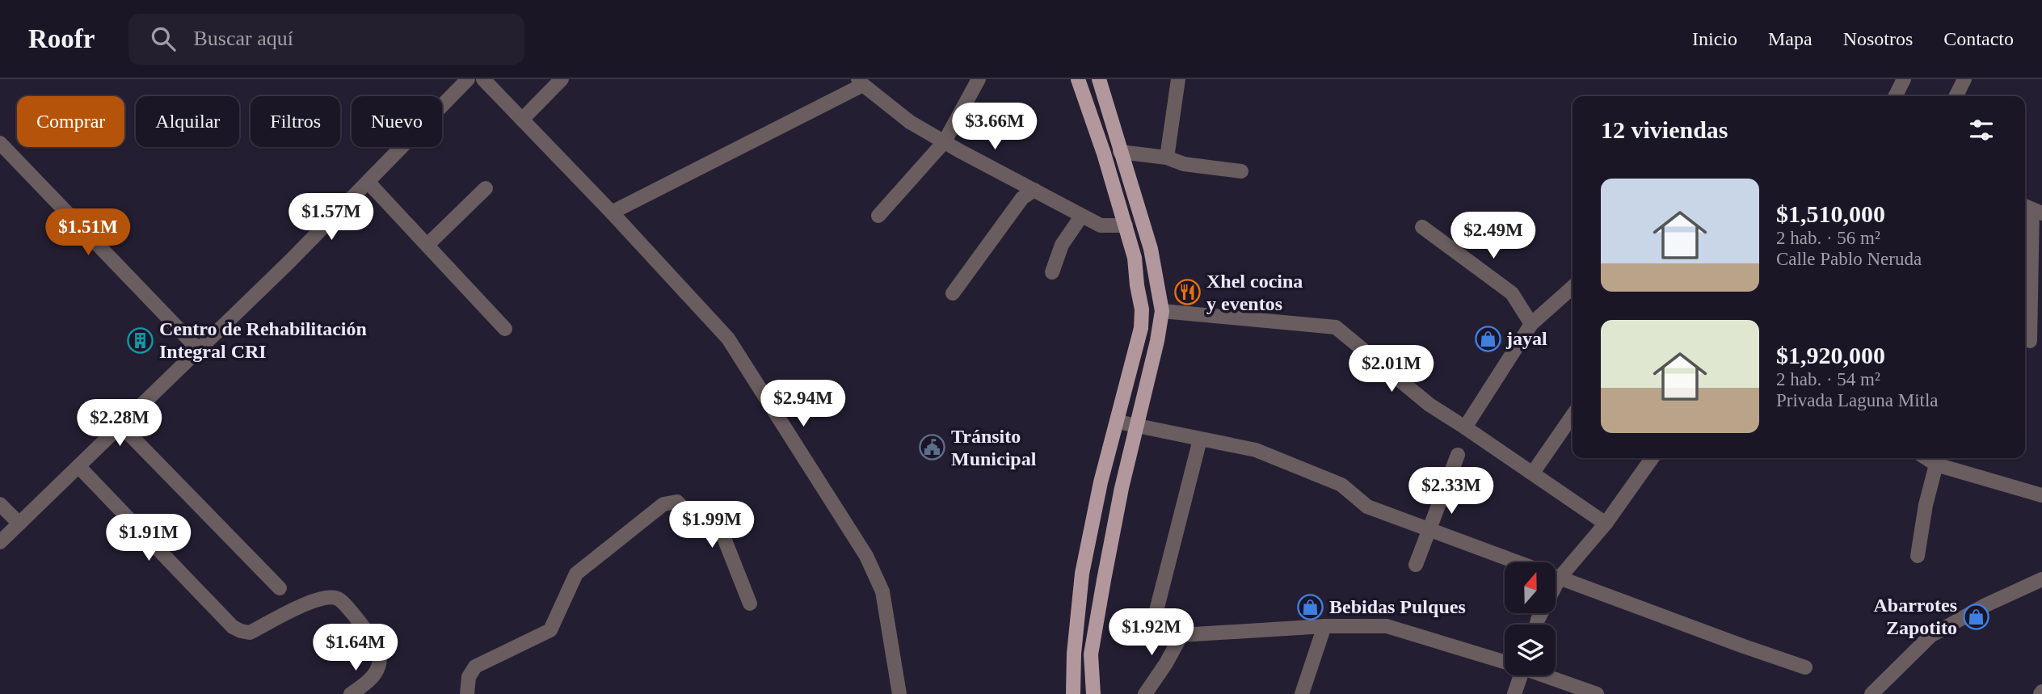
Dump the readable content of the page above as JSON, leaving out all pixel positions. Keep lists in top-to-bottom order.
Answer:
{
  "places": {
    "restaurant": ["Xhel cocina y eventos"],
    "shop": ["jayal", "Bebidas Pulques", "Abarrotes Zapotito"],
    "building": ["Centro de Rehabilitación Integral CRI"],
    "public building": ["Tránsito Municipal"]
  },
  "north": "top",
  "page": {
    "header": "Roofr",
    "search": "Buscar aquí",
    "nav": [
      "Inicio",
      "Mapa",
      "Nosotros",
      "Contacto"
    ],
    "chip": [
      "Comprar",
      "Alquilar",
      "Filtros",
      "Nuevo"
    ],
    "heading": "12 viviendas",
    "price": [
      "$3.66M",
      "$1.57M",
      "$1.51M",
      "$2.49M",
      "$2.01M",
      "$2.94M",
      "$2.28M",
      "$2.33M",
      "$1.99M",
      "$1.91M",
      "$1.92M",
      "$1.64M"
    ],
    "list": [
      {
        "name": "$1,510,000",
        "note": "2 hab. · 56 m² · Calle Pablo Neruda"
      },
      {
        "name": "$1,920,000",
        "note": "2 hab. · 54 m² · Privada Laguna Mitla"
      }
    ]
  }
}
